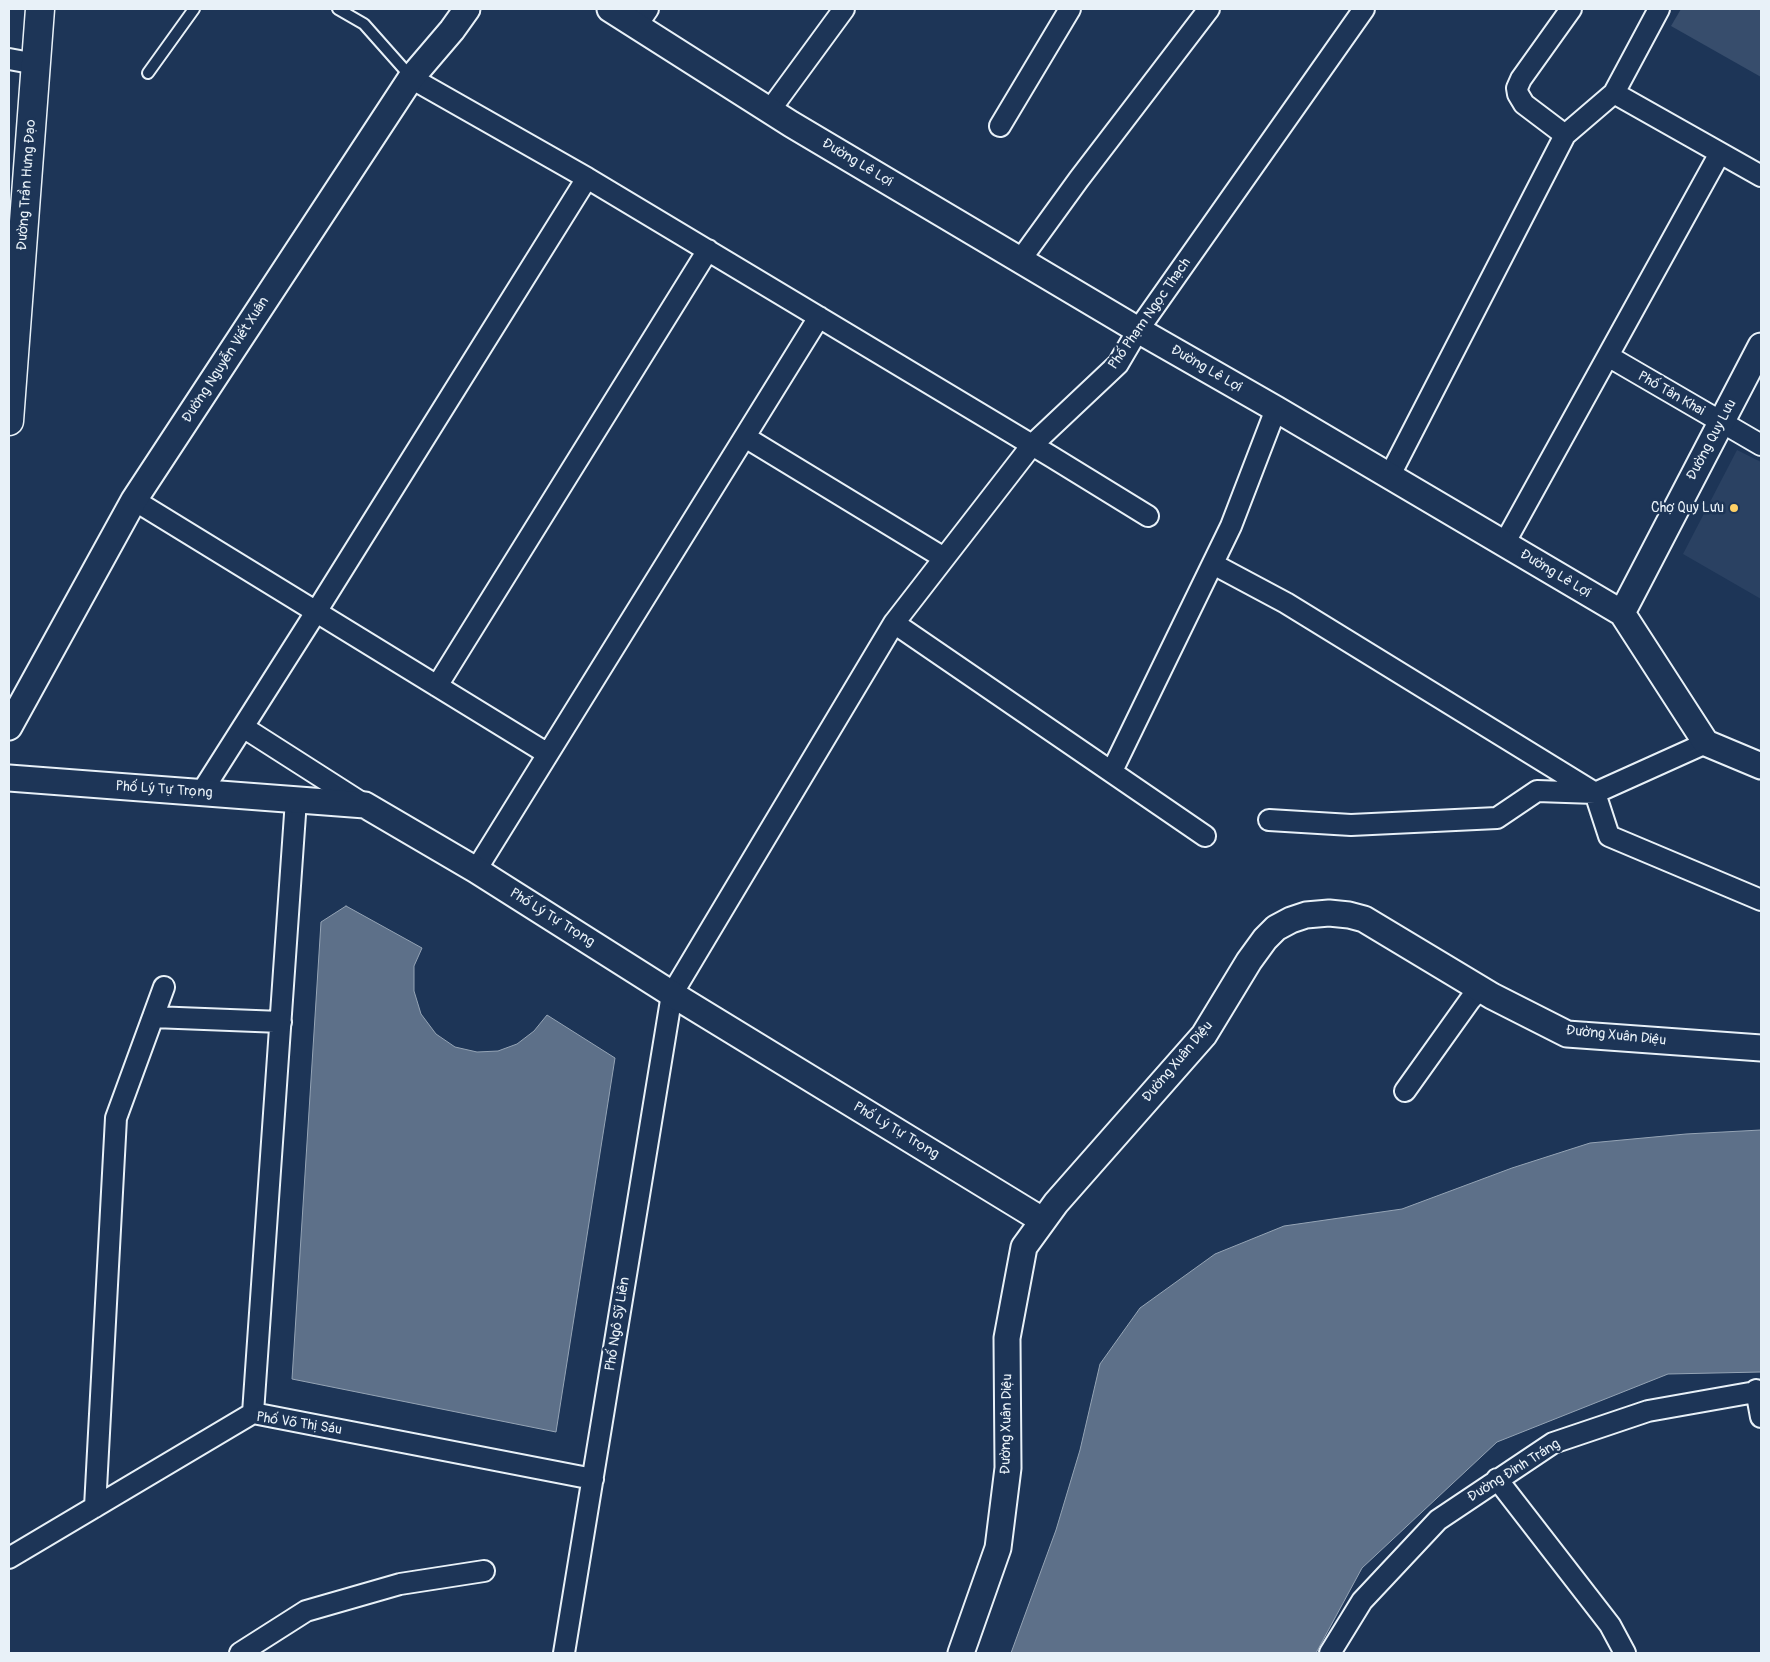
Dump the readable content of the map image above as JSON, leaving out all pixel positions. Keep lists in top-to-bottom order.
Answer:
{
  "streets": {
    "main road": ["Đường Trần Hưng Đạo"],
    "street": [
      "Đường Lê Lợi",
      "Phố Phạm Ngọc Thạch",
      "Đường Nguyễn Viết Xuân",
      "Phố Tân Khai",
      "Đường Quy Lưu",
      "Phố Lý Tự Trọng",
      "Đường Xuân Diệu",
      "Phố Ngô Sỹ Liên",
      "Phố Võ Thị Sáu",
      "Đường Đinh Tráng"
    ]
  },
  "crossings": [
    ["Đường Lê Lợi", "Phố Phạm Ngọc Thạch"],
    ["Đường Lê Lợi", "Đường Quy Lưu"],
    ["Phố Phạm Ngọc Thạch", "Phố Lý Tự Trọng"],
    ["Phố Phạm Ngọc Thạch", "Phố Ngô Sỹ Liên"],
    ["Phố Tân Khai", "Đường Quy Lưu"],
    ["Phố Lý Tự Trọng", "Đường Xuân Diệu"],
    ["Phố Lý Tự Trọng", "Phố Ngô Sỹ Liên"],
    ["Phố Ngô Sỹ Liên", "Phố Võ Thị Sáu"]
  ],
  "places": ["Chợ Quy Lưu"]
}
